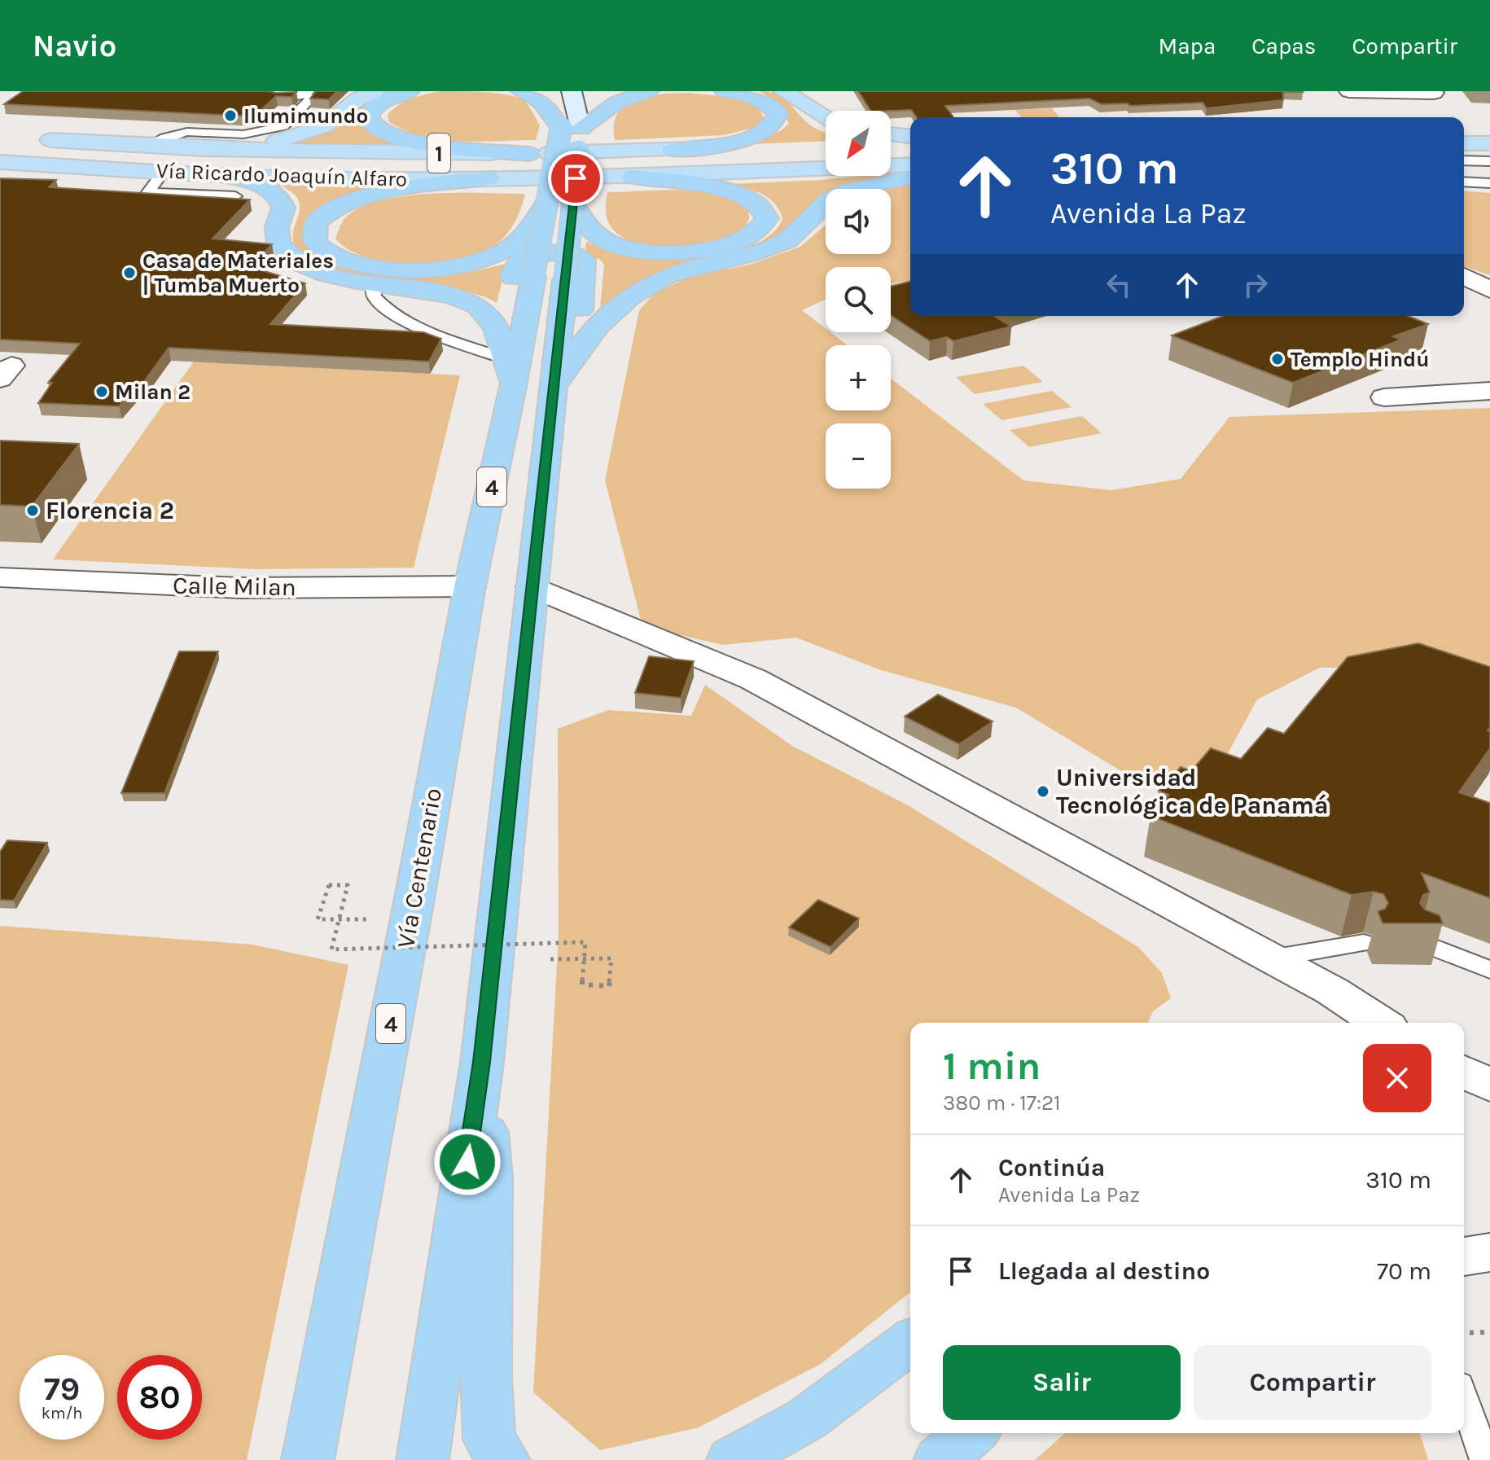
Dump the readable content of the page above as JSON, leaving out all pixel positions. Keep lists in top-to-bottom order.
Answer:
{
  "streets": {
    "highway": ["4", "Vía Centenario"],
    "main road": ["1", "Vía Ricardo Joaquín Alfaro"],
    "street": ["Calle Milan"]
  },
  "crossings": [
    ["4", "Vía Centenario"],
    ["Calle Milan", "Vía Centenario"]
  ],
  "places": [
    "Ilumimundo",
    "Casa de Materiales | Tumba Muerto",
    "Templo Hindú",
    "Milan 2",
    "Florencia 2",
    "Universidad Tecnológica de Panamá"
  ],
  "north": "bottom left",
  "page": {
    "header": "Navio",
    "nav": ["Mapa", "Capas", "Compartir"],
    "map_buttons": ["+", "−"],
    "turn": ["310 m", "Avenida La Paz"],
    "heading": ["1 min", "380 m · 17:21"],
    "list": [
      {
        "name": "Continúa",
        "note": "Avenida La Paz",
        "value": "310 m"
      },
      {
        "name": "Llegada al destino",
        "value": "70 m"
      }
    ],
    "buttons": ["Salir", "Compartir"],
    "speed": "79 km/h",
    "limit": "80"
  }
}
